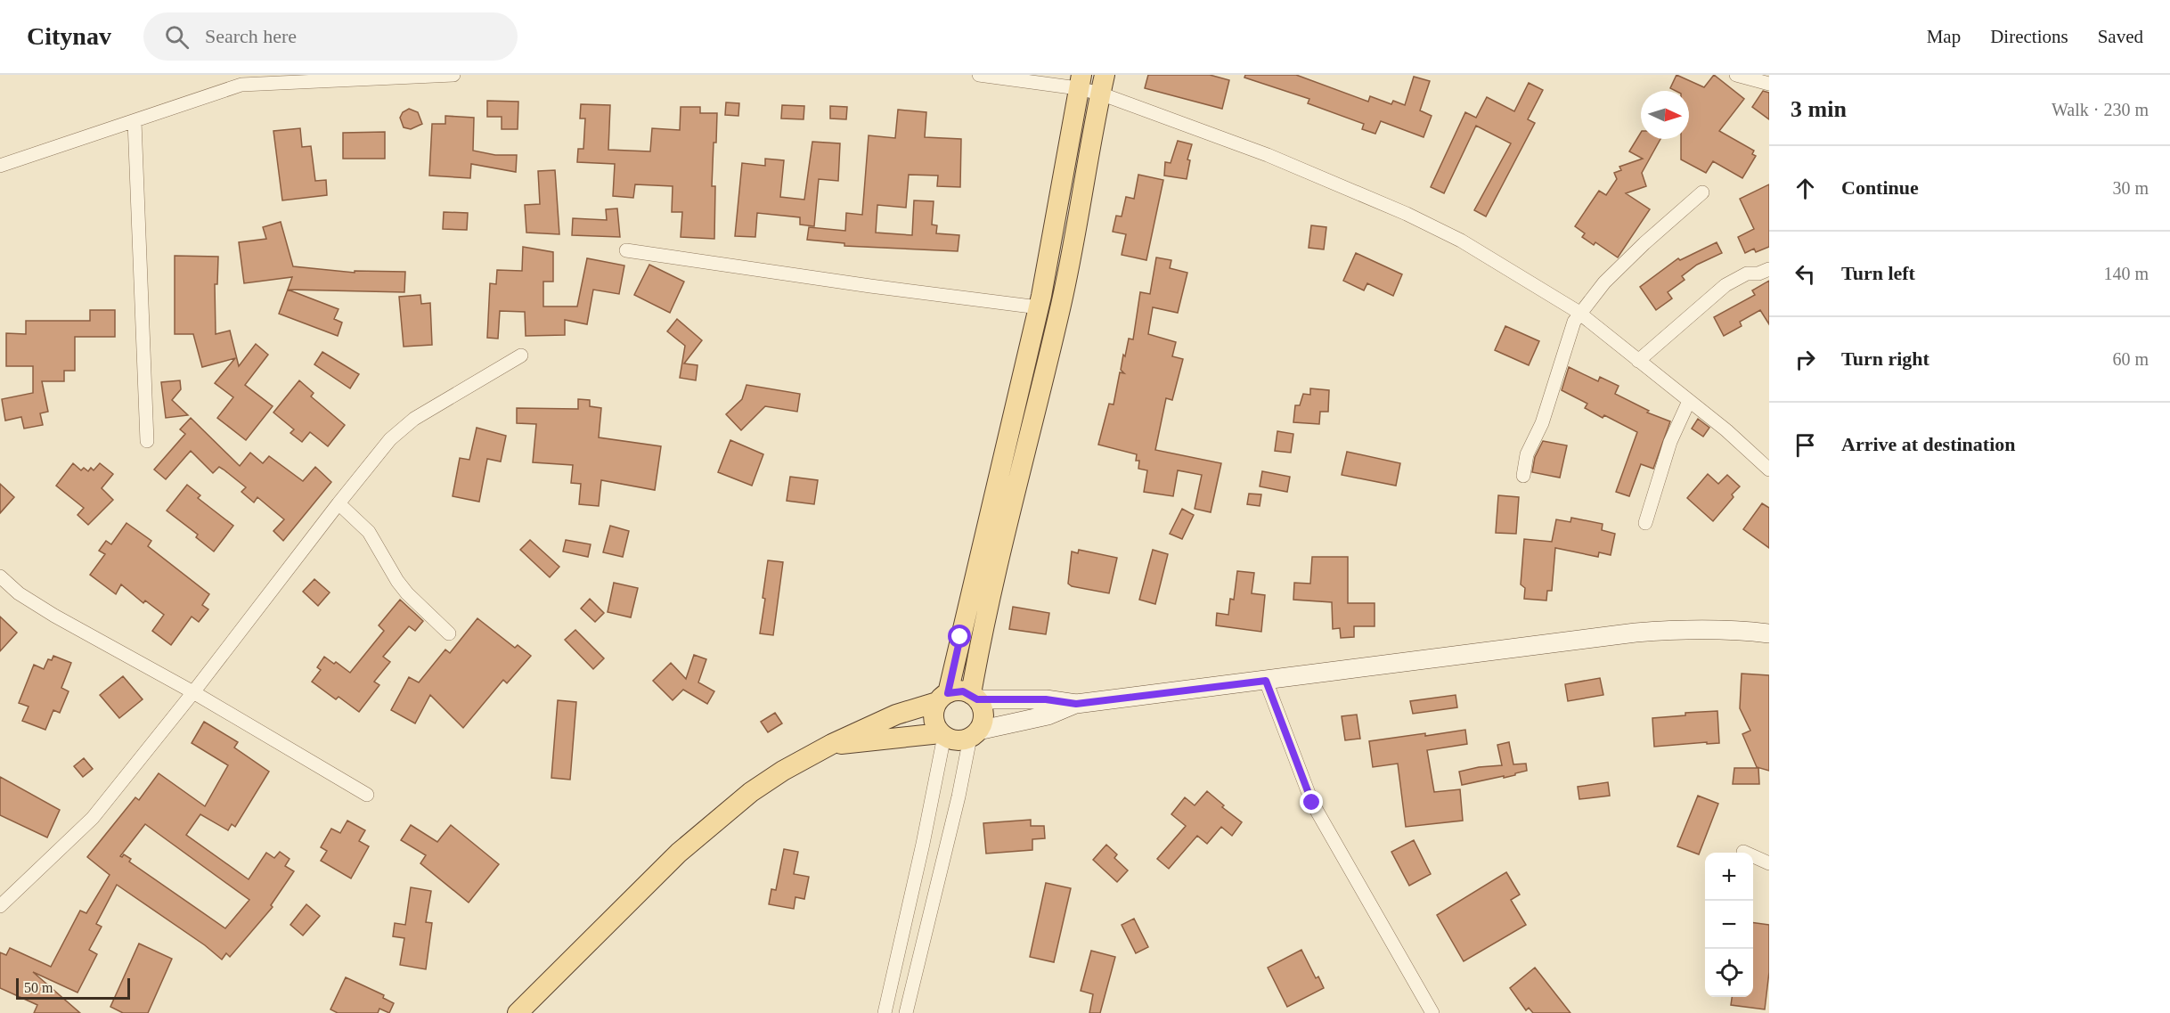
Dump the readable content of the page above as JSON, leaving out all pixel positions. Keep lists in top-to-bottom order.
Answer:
{
  "scale_bar": "50 m",
  "north": "right",
  "page": {
    "header": "Citynav",
    "search": "Search here",
    "nav": ["Map", "Directions", "Saved"],
    "heading": ["3 min", "Walk · 230 m"],
    "list": [
      ["Continue", "30 m"],
      ["Turn left", "140 m"],
      ["Turn right", "60 m"],
      "Arrive at destination"
    ],
    "map_buttons": ["+", "−"],
    "scale": "50 m"
  }
}
